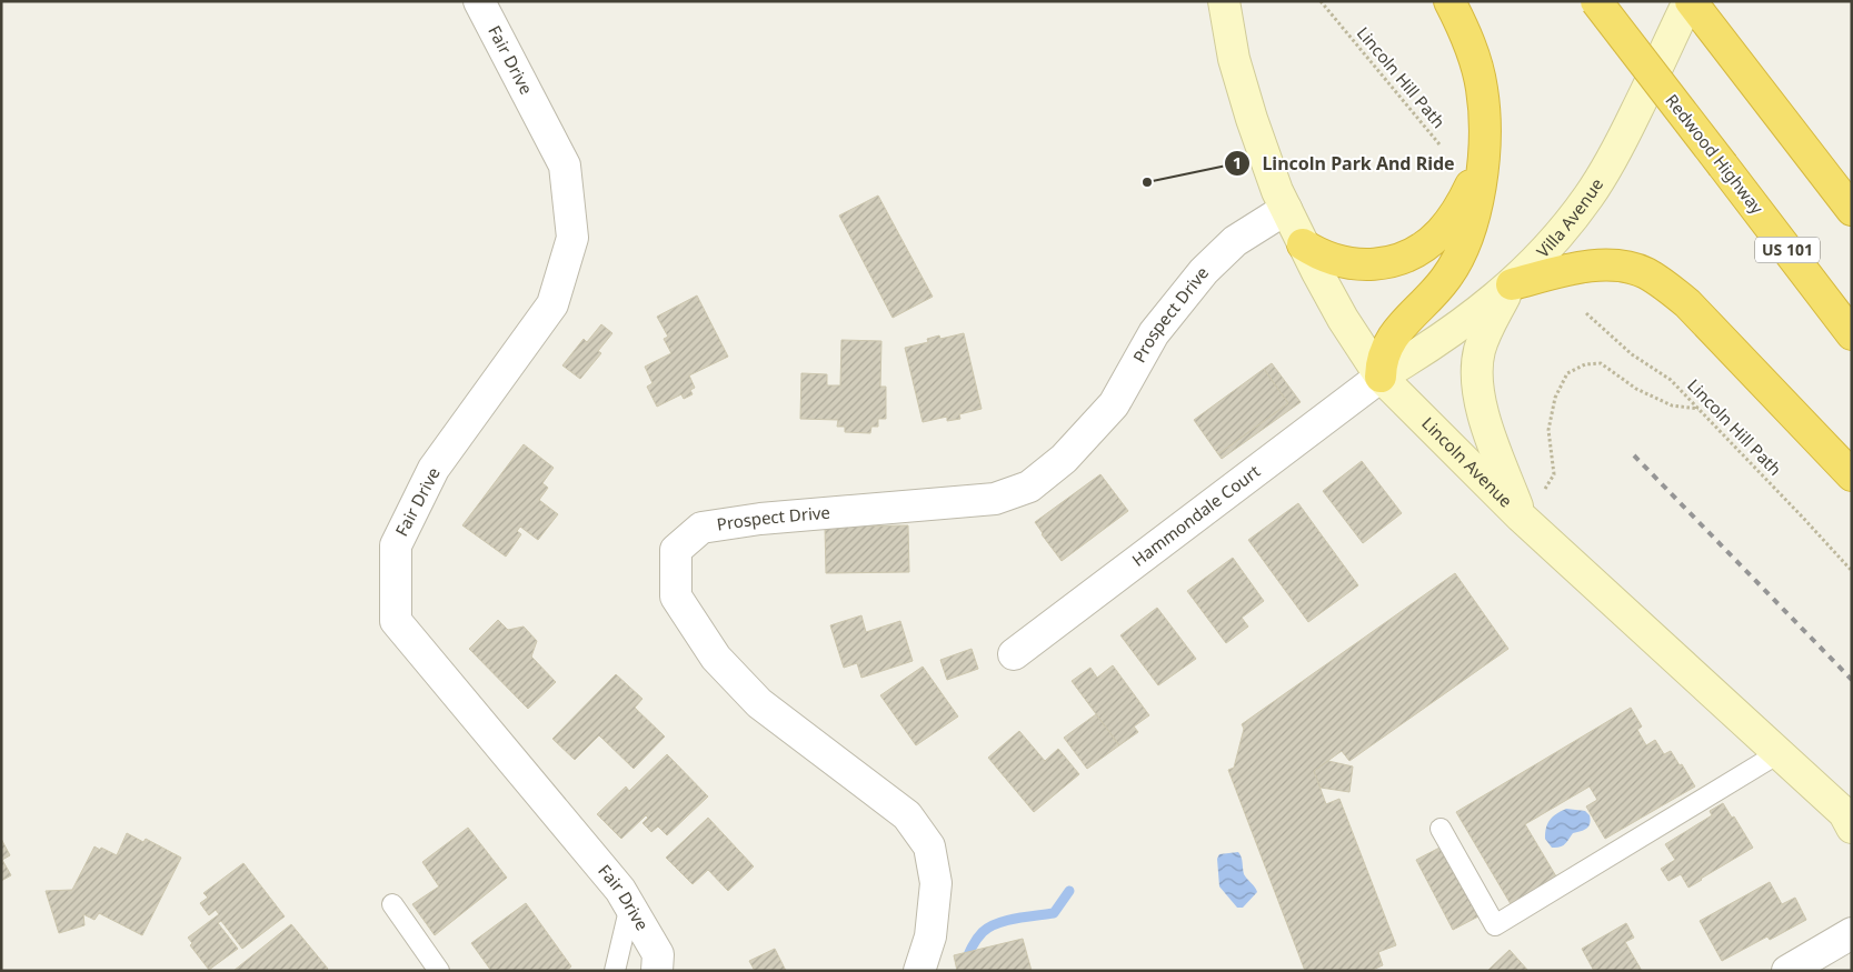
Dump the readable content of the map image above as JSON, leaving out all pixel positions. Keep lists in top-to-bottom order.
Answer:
{
  "streets": {
    "highway": ["Redwood Highway", "US 101"],
    "main road": ["Villa Avenue", "Lincoln Avenue"],
    "street": ["Fair Drive", "Prospect Drive", "Hammondale Court"],
    "path": ["Lincoln Hill Path"]
  },
  "crossings": [
    ["Villa Avenue", "Lincoln Avenue"],
    ["Villa Avenue", "Hammondale Court"],
    ["Prospect Drive", "Lincoln Avenue"],
    ["Lincoln Avenue", "Hammondale Court"]
  ],
  "places": ["Lincoln Park And Ride"]
}
